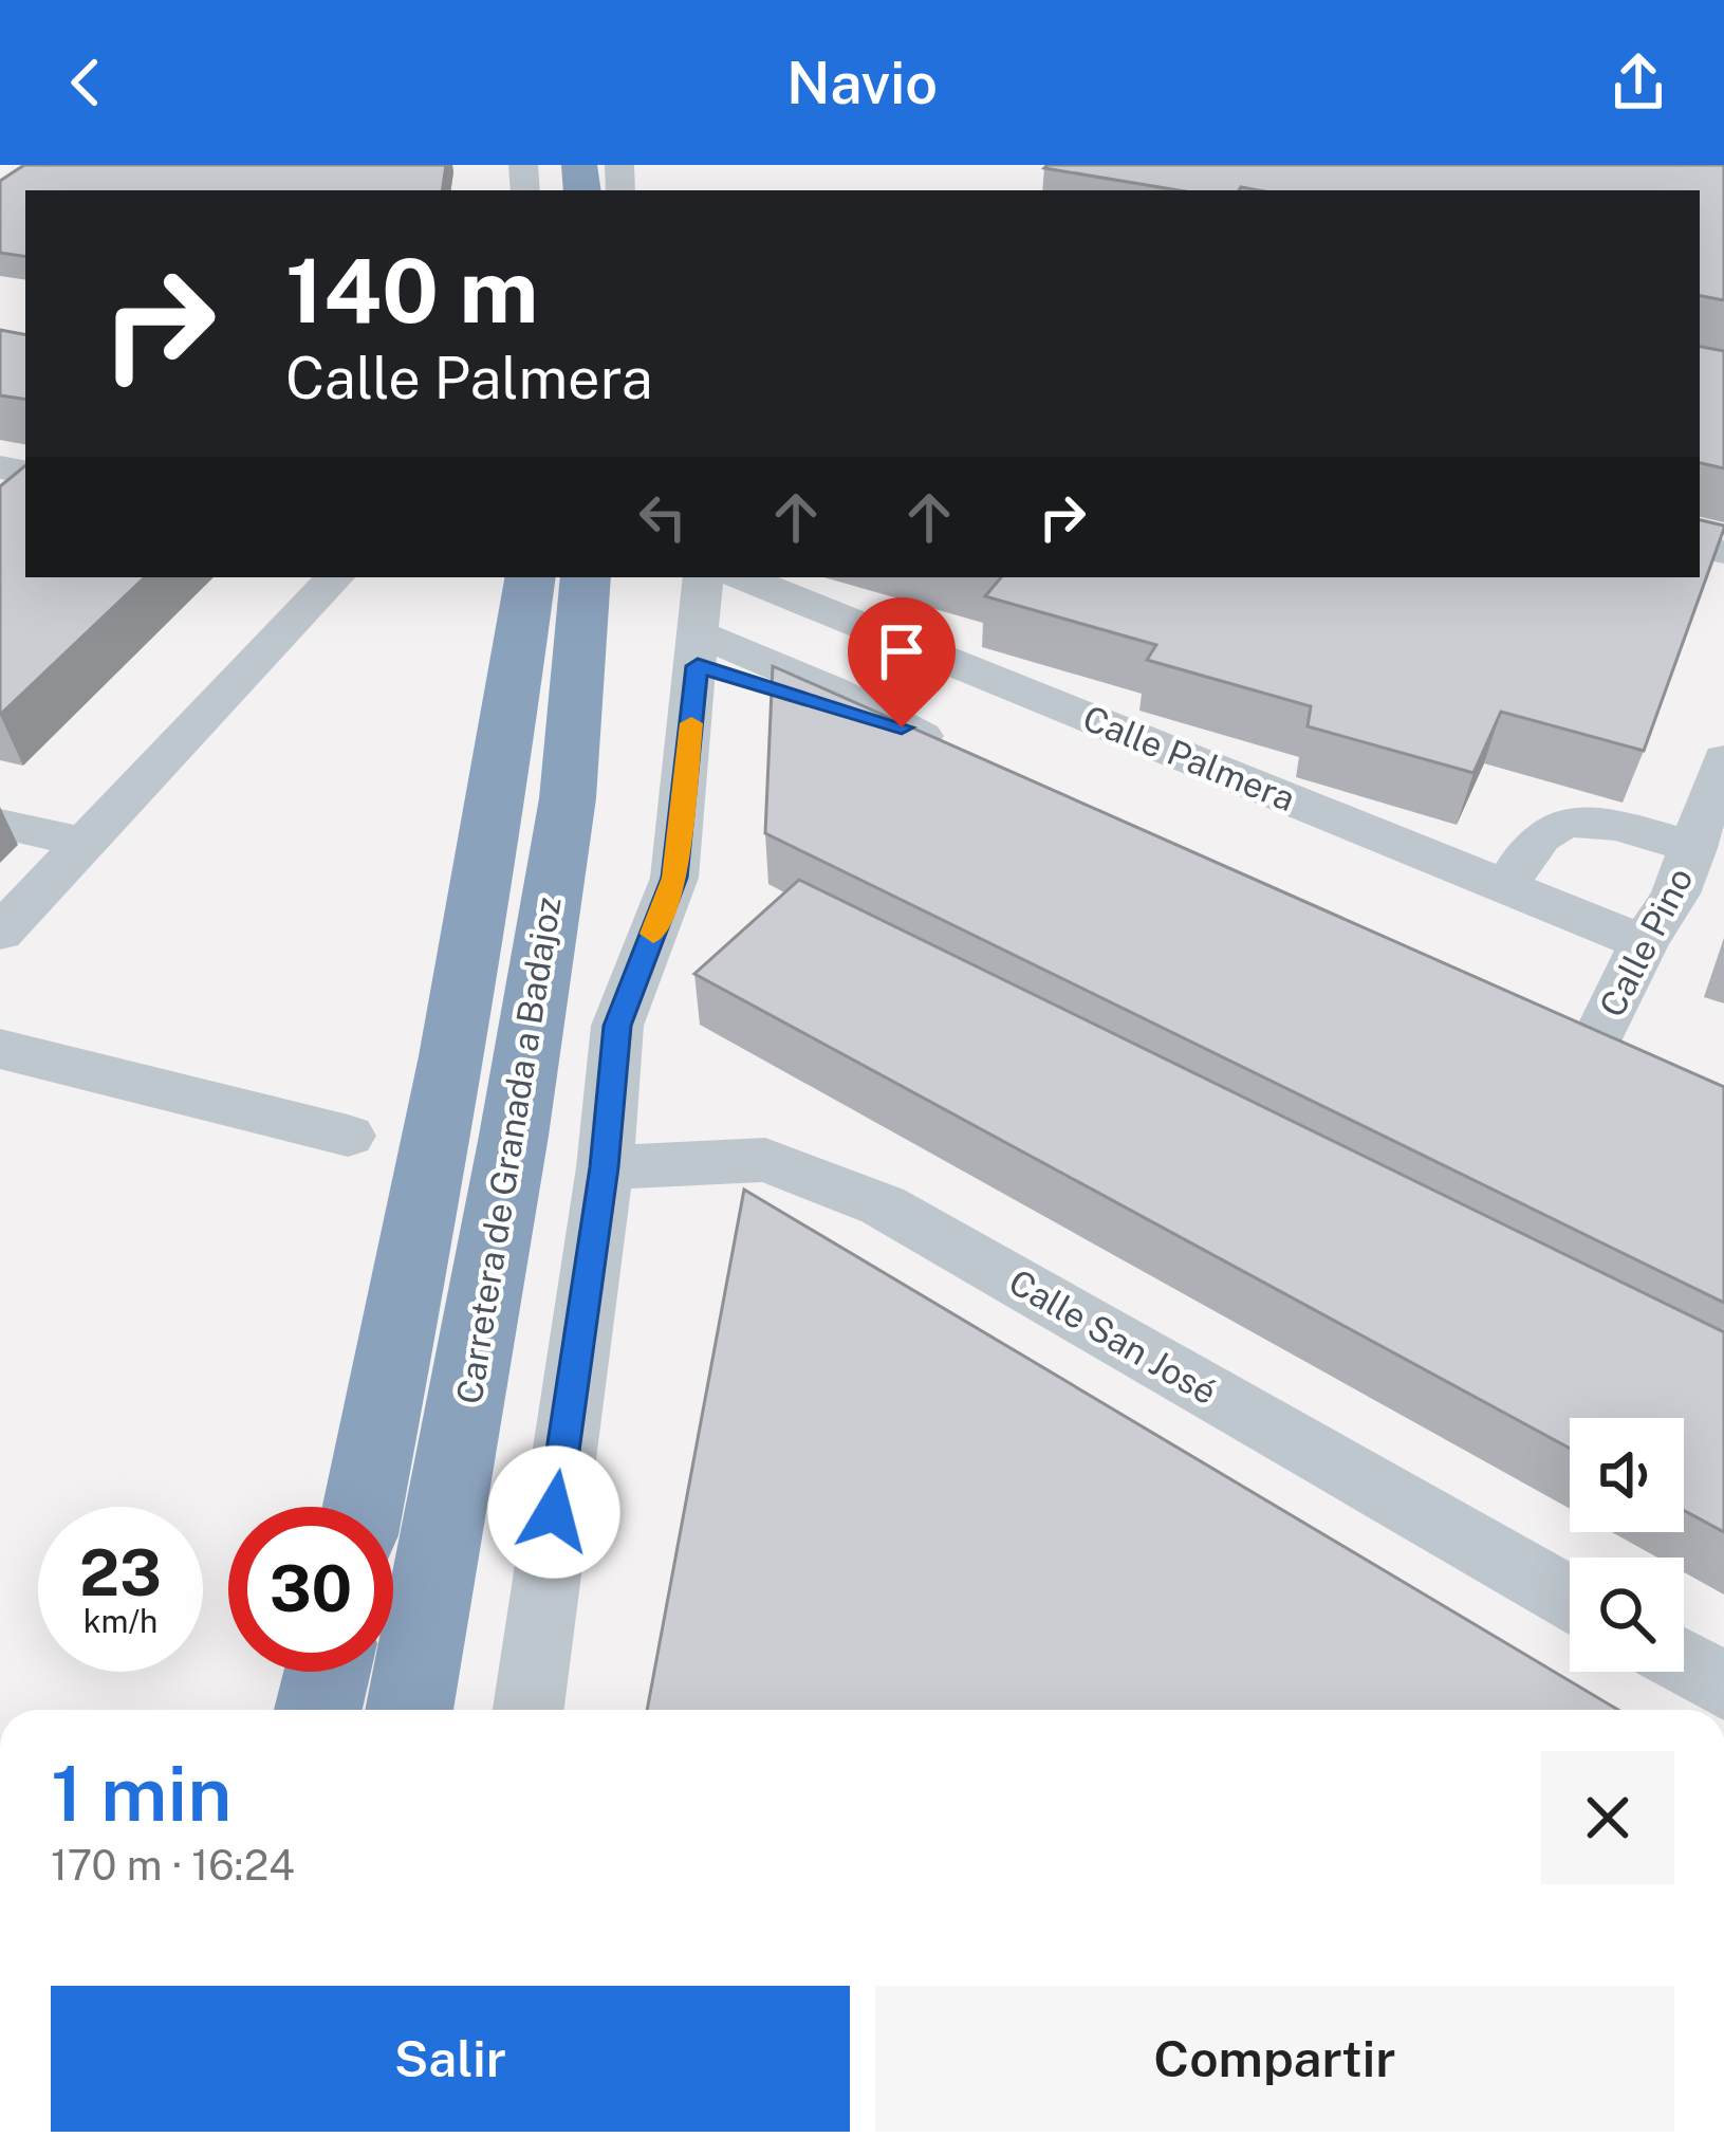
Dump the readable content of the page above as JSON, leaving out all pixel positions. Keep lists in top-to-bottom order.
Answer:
{
  "streets": {
    "highway": ["Carretera de Granada a Badajoz"],
    "street": ["Calle Palmera", "Calle Pino", "Calle San José"]
  },
  "crossings": [
    ["Calle Palmera", "Calle Pino"]
  ],
  "page": {
    "header": "Navio",
    "turn": ["140 m", "Calle Palmera"],
    "speed": "23 km/h",
    "limit": "30",
    "heading": ["1 min", "170 m · 16:24"],
    "buttons": ["Salir", "Compartir"]
  }
}
